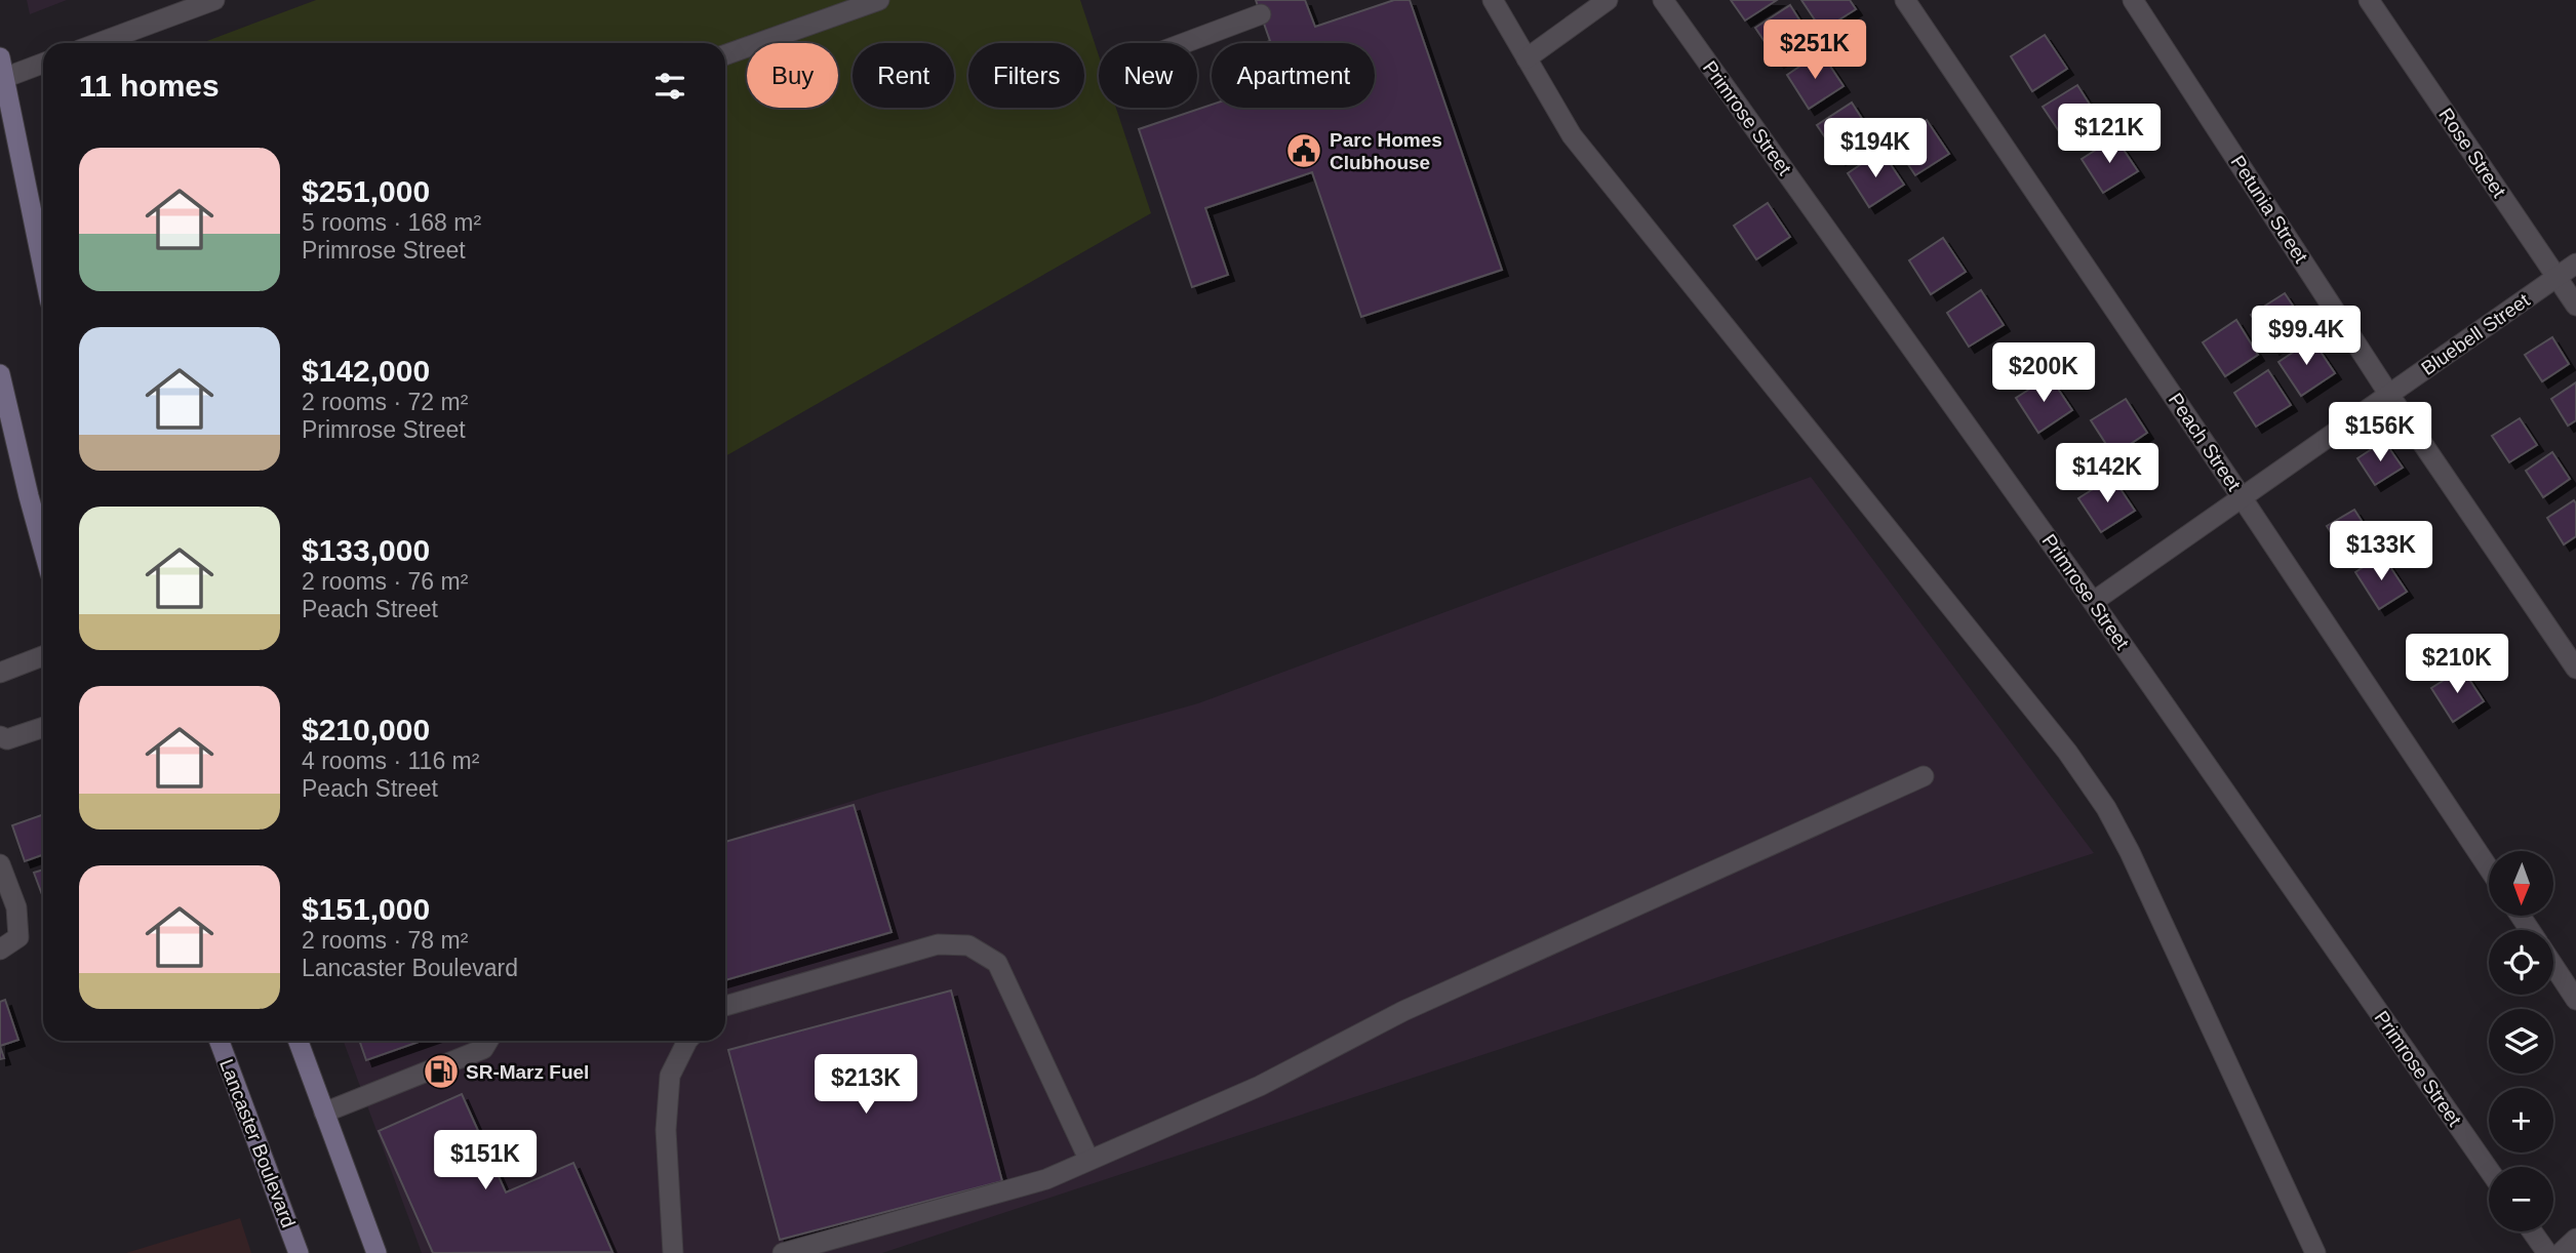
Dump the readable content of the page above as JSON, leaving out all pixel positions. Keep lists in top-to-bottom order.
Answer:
{
  "streets": {
    "main road": ["Lancaster Boulevard"],
    "street": [
      "Primrose Street",
      "Rose Street",
      "Petunia Street",
      "Bluebell Street",
      "Peach Street"
    ]
  },
  "crossings": [
    ["Primrose Street", "Bluebell Street"],
    ["Rose Street", "Bluebell Street"],
    ["Petunia Street", "Bluebell Street"],
    ["Bluebell Street", "Peach Street"]
  ],
  "places": {
    "public building": ["Parc Homes Clubhouse"],
    "fuel station": ["SR-Marz Fuel"]
  },
  "north": "bottom",
  "page": {
    "price": [
      "$251K",
      "$121K",
      "$194K",
      "$99.4K",
      "$200K",
      "$156K",
      "$142K",
      "$133K",
      "$210K",
      "$213K",
      "$151K"
    ],
    "chip": [
      "Buy",
      "Rent",
      "Filters",
      "New",
      "Apartment"
    ],
    "heading": "11 homes",
    "list": [
      {
        "name": "$251,000",
        "note": "5 rooms · 168 m² · Primrose Street"
      },
      {
        "name": "$142,000",
        "note": "2 rooms · 72 m² · Primrose Street"
      },
      {
        "name": "$133,000",
        "note": "2 rooms · 76 m² · Peach Street"
      },
      {
        "name": "$210,000",
        "note": "4 rooms · 116 m² · Peach Street"
      },
      {
        "name": "$151,000",
        "note": "2 rooms · 78 m² · Lancaster Boulevard"
      }
    ],
    "map_buttons": ["+", "−"]
  }
}
